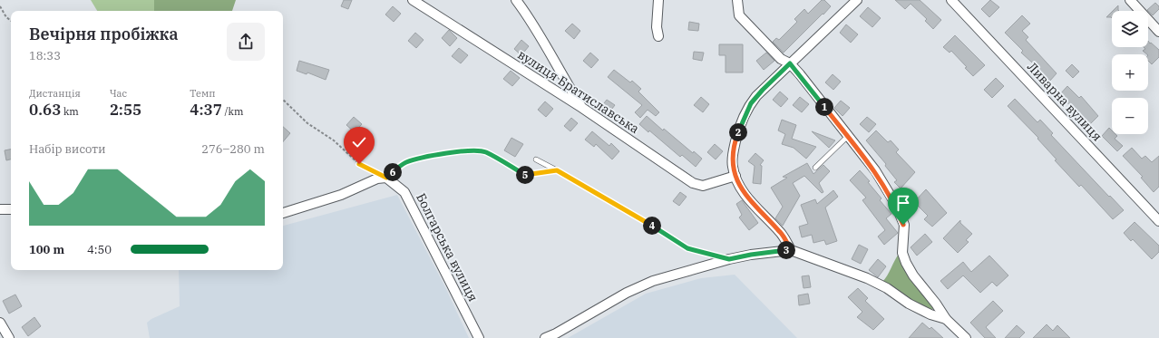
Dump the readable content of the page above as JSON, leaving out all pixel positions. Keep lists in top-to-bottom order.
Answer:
{
  "streets": {
    "street": ["вулиця Братиславська", "Ливарна вулиця", "Болгарська вулиця"]
  },
  "page": {
    "map_buttons": ["+", "−"],
    "heading": ["Вечірня пробіжка", "18:33"],
    "stats": [
      ["Дистанція", "0.63 km"],
      ["Час", "2:55"],
      ["Темп", "4:37 /km"]
    ],
    "pins": [
      "1",
      "2",
      "6",
      "5",
      "4",
      "3"
    ],
    "chart": ["Набір висоти", "276–280 m"],
    "list": [
      {
        "name": "100 m",
        "note": "4:50"
      }
    ]
  }
}
